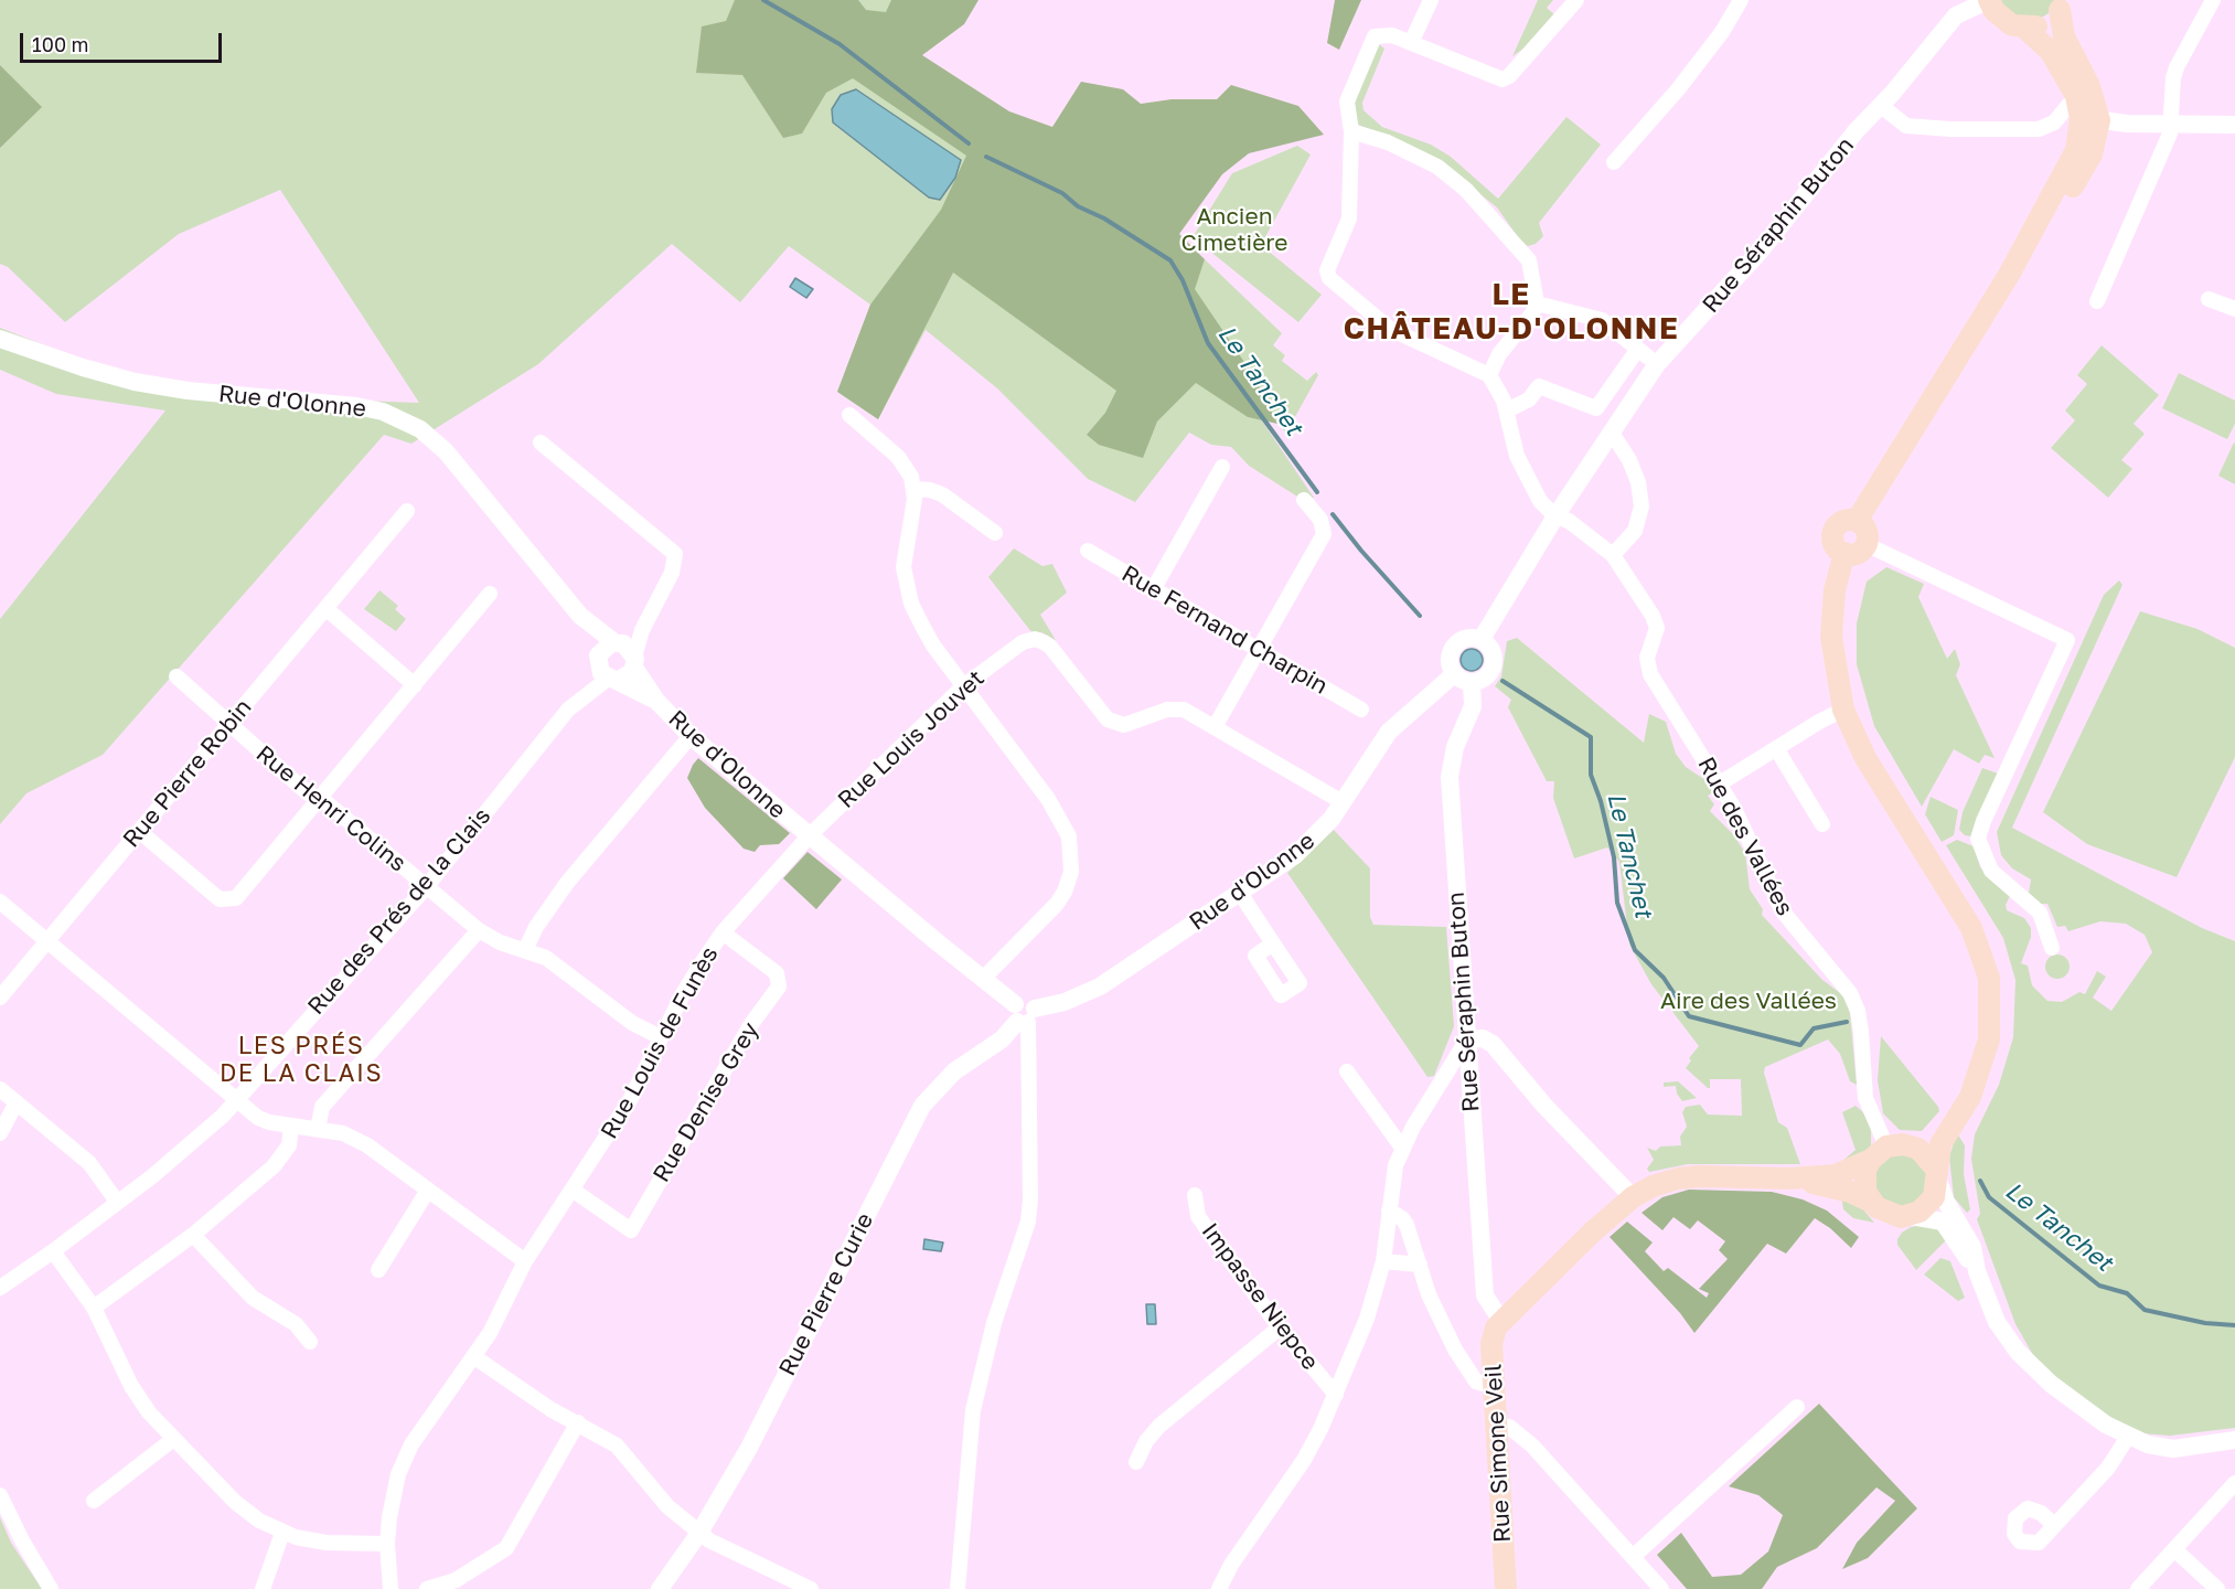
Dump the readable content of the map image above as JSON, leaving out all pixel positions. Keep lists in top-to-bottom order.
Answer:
{
  "streets": {
    "main road": ["Rue Simone Veil"],
    "street": [
      "Rue Séraphin Buton",
      "Rue d'Olonne",
      "Rue Fernand Charpin",
      "Rue Louis Jouvet",
      "Rue Pierre Robin",
      "Rue Henri Colins",
      "Rue des Vallées",
      "Rue des Prés de la Clais",
      "Rue Louis de Funès",
      "Rue Denise Grey",
      "Rue Pierre Curie",
      "Impasse Niepce"
    ]
  },
  "crossings": [
    ["Rue Séraphin Buton", "Rue d'Olonne"],
    ["Rue Séraphin Buton", "Rue des Vallées"],
    ["Rue Séraphin Buton", "Rue Simone Veil"],
    ["Rue d'Olonne", "Rue Louis Jouvet"],
    ["Rue d'Olonne", "Rue des Prés de la Clais"],
    ["Rue d'Olonne", "Rue Louis de Funès"],
    ["Rue d'Olonne", "Rue Pierre Curie"],
    ["Rue Louis Jouvet", "Rue Louis de Funès"],
    ["Rue Pierre Robin", "Rue Henri Colins"],
    ["Rue Henri Colins", "Rue des Prés de la Clais"],
    ["Rue Henri Colins", "Rue Louis de Funès"],
    ["Rue Louis de Funès", "Rue Denise Grey"]
  ],
  "districts": ["LE CHÂTEAU-D'OLONNE", "LES PRÉS DE LA CLAIS"],
  "water": ["Le Tanchet"],
  "parks": ["Ancien Cimetière", "Aire des Vallées"],
  "scale_bar": "100 m"
}
